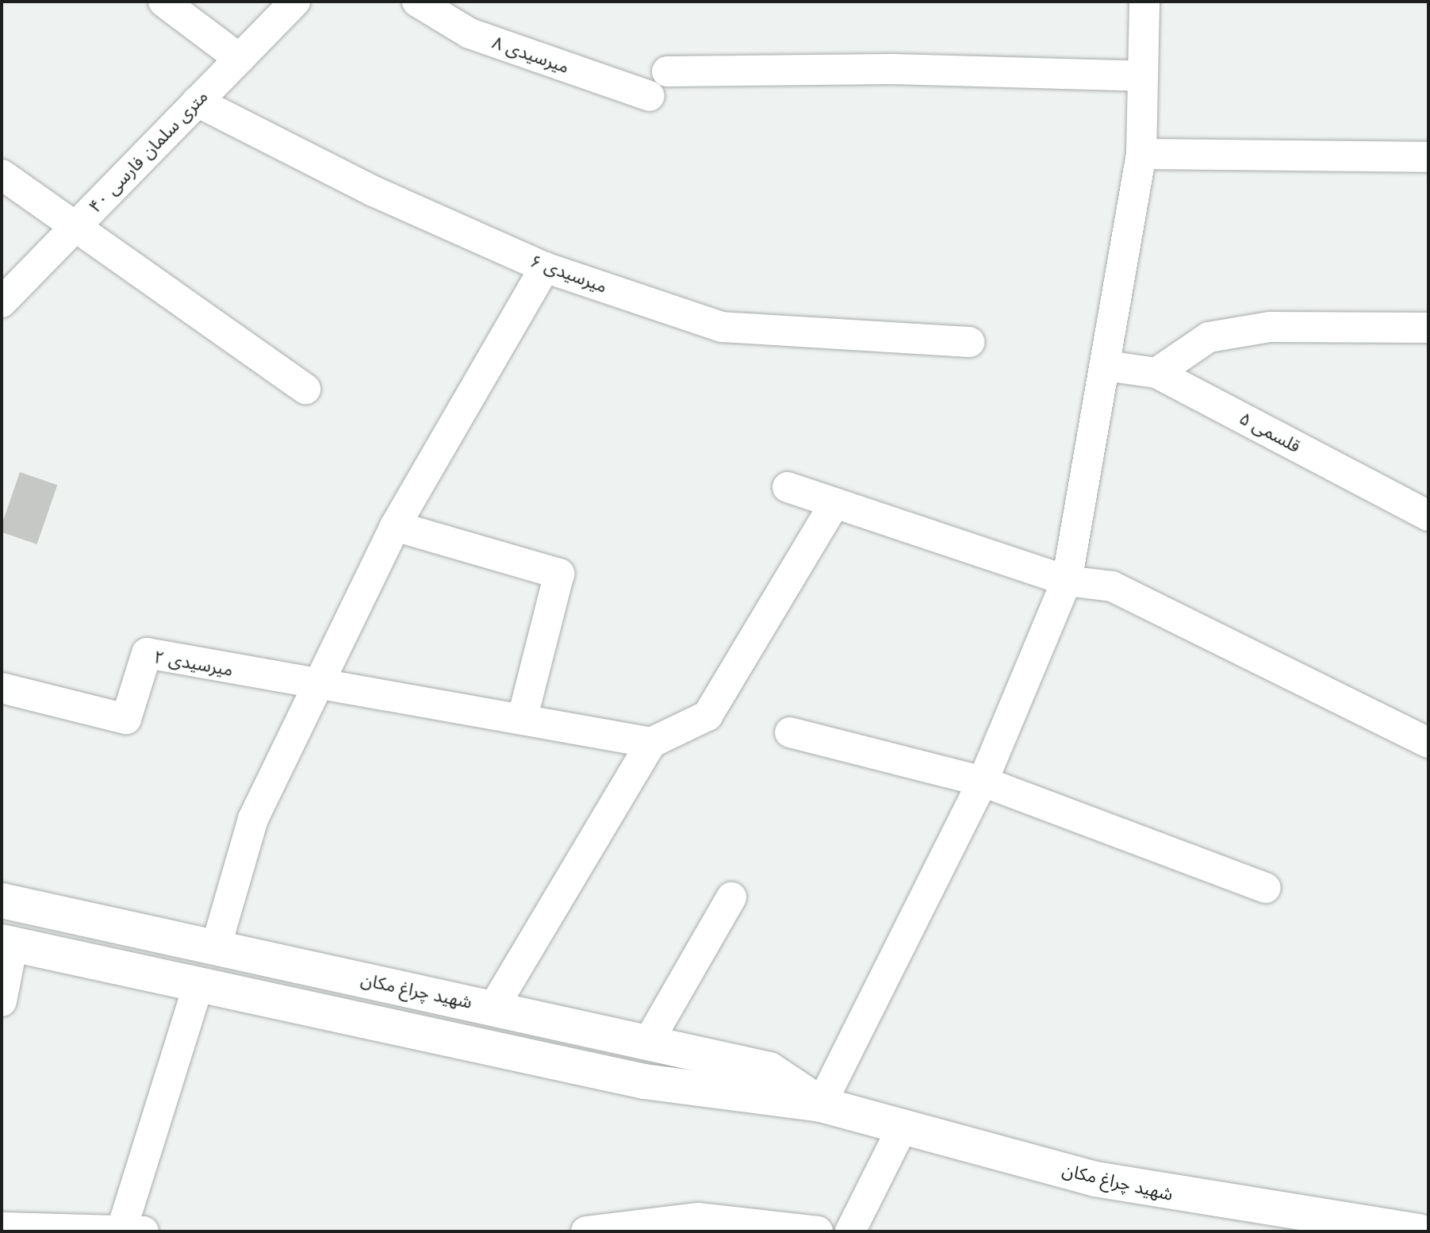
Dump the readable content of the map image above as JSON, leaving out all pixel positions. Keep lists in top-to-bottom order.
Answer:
{
  "streets": {
    "street": [
      "میرسیدی ۸",
      "۴۰ متری سلمان فارسی",
      "میرسیدی ۶",
      "قلسمی ۵",
      "میرسیدی ۲",
      "شهید چراغ مکان"
    ]
  },
  "crossings": [
    ["۴۰ متری سلمان فارسی", "میرسیدی ۶"]
  ]
}
